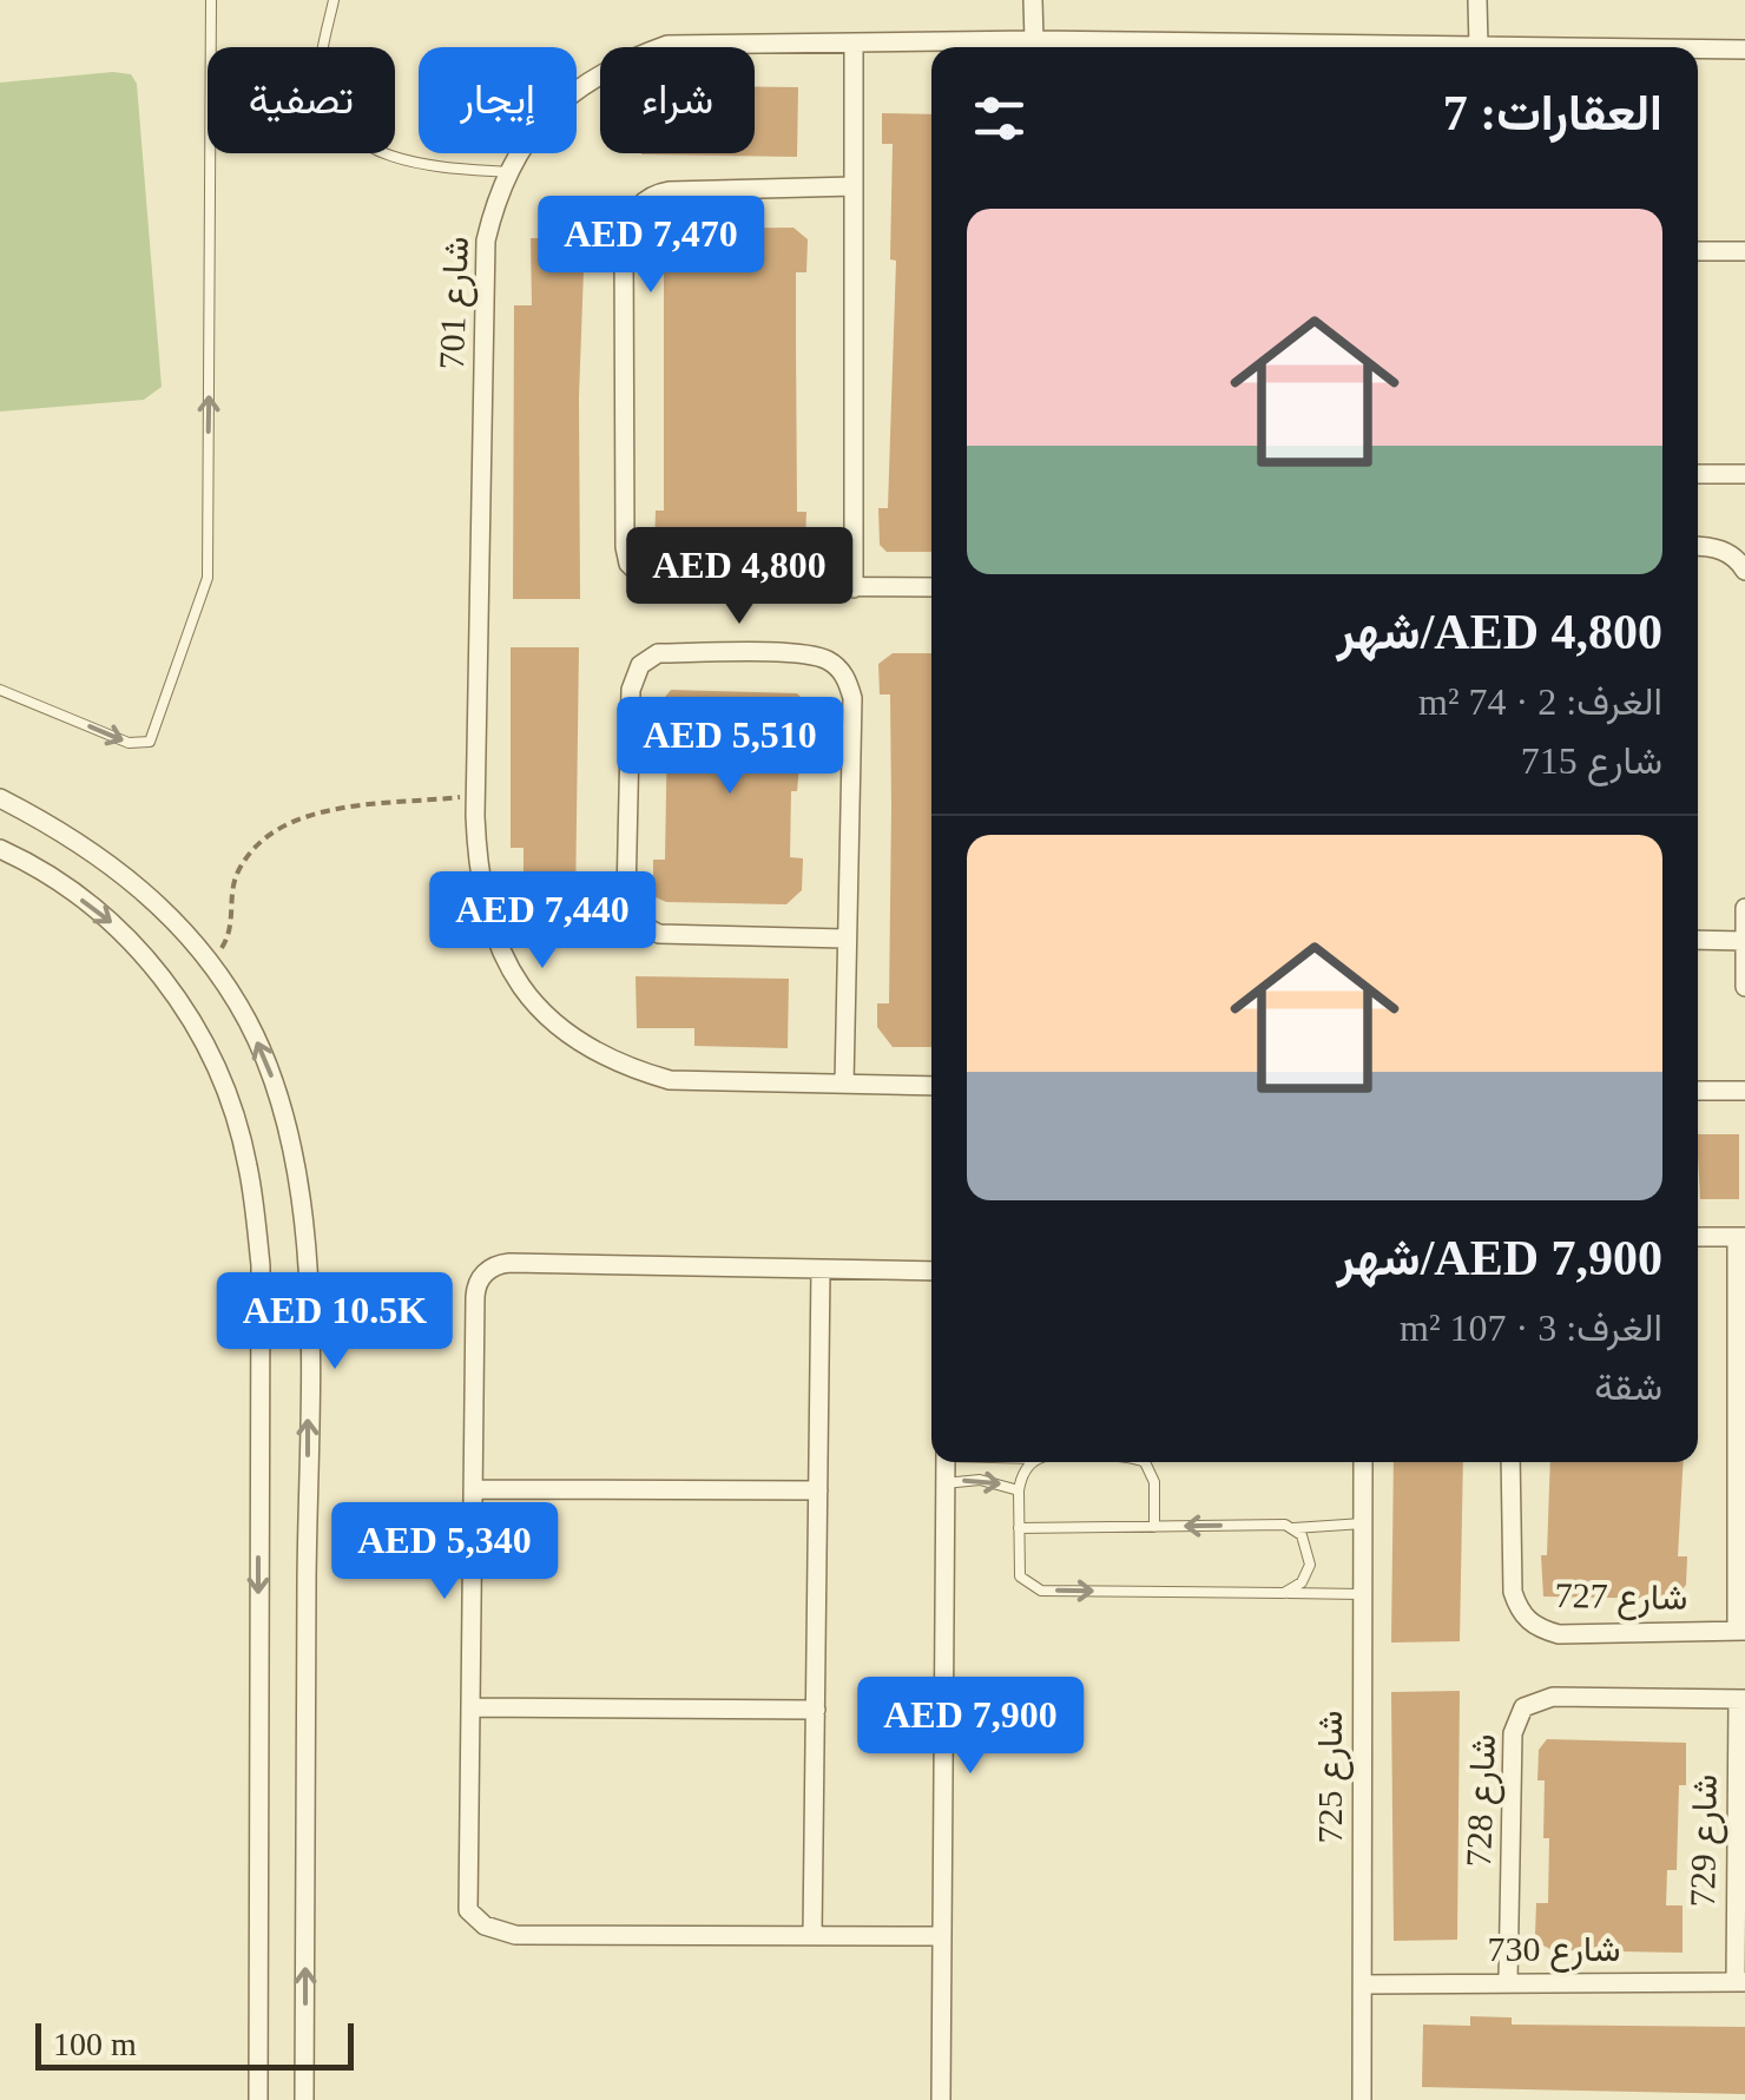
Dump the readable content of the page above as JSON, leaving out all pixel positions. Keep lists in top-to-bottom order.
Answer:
{
  "streets": {
    "street": [
      "شارع 701",
      "شارع 727",
      "شارع 725",
      "شارع 728",
      "شارع 729",
      "شارع 730"
    ]
  },
  "crossings": [
    ["شارع 725", "شارع 730"],
    ["شارع 728", "شارع 729"],
    ["شارع 728", "شارع 730"],
    ["شارع 729", "شارع 730"]
  ],
  "scale_bar": "100 m",
  "page": {
    "chip": ["شراء", "إيجار", "تصفية"],
    "heading": "العقارات: 7",
    "list": [
      {
        "name": "AED 4,800/شهر",
        "note": "الغرف: 2 · 74 m² · شارع 715"
      },
      {
        "name": "AED 7,900/شهر",
        "note": "الغرف: 3 · 107 m² · شقة"
      }
    ],
    "price": [
      "AED 7,470",
      "AED 4,800",
      "AED 5,510",
      "AED 7,440",
      "AED 10.5K",
      "AED 5,340",
      "AED 7,900"
    ],
    "scale": "100 m"
  }
}
